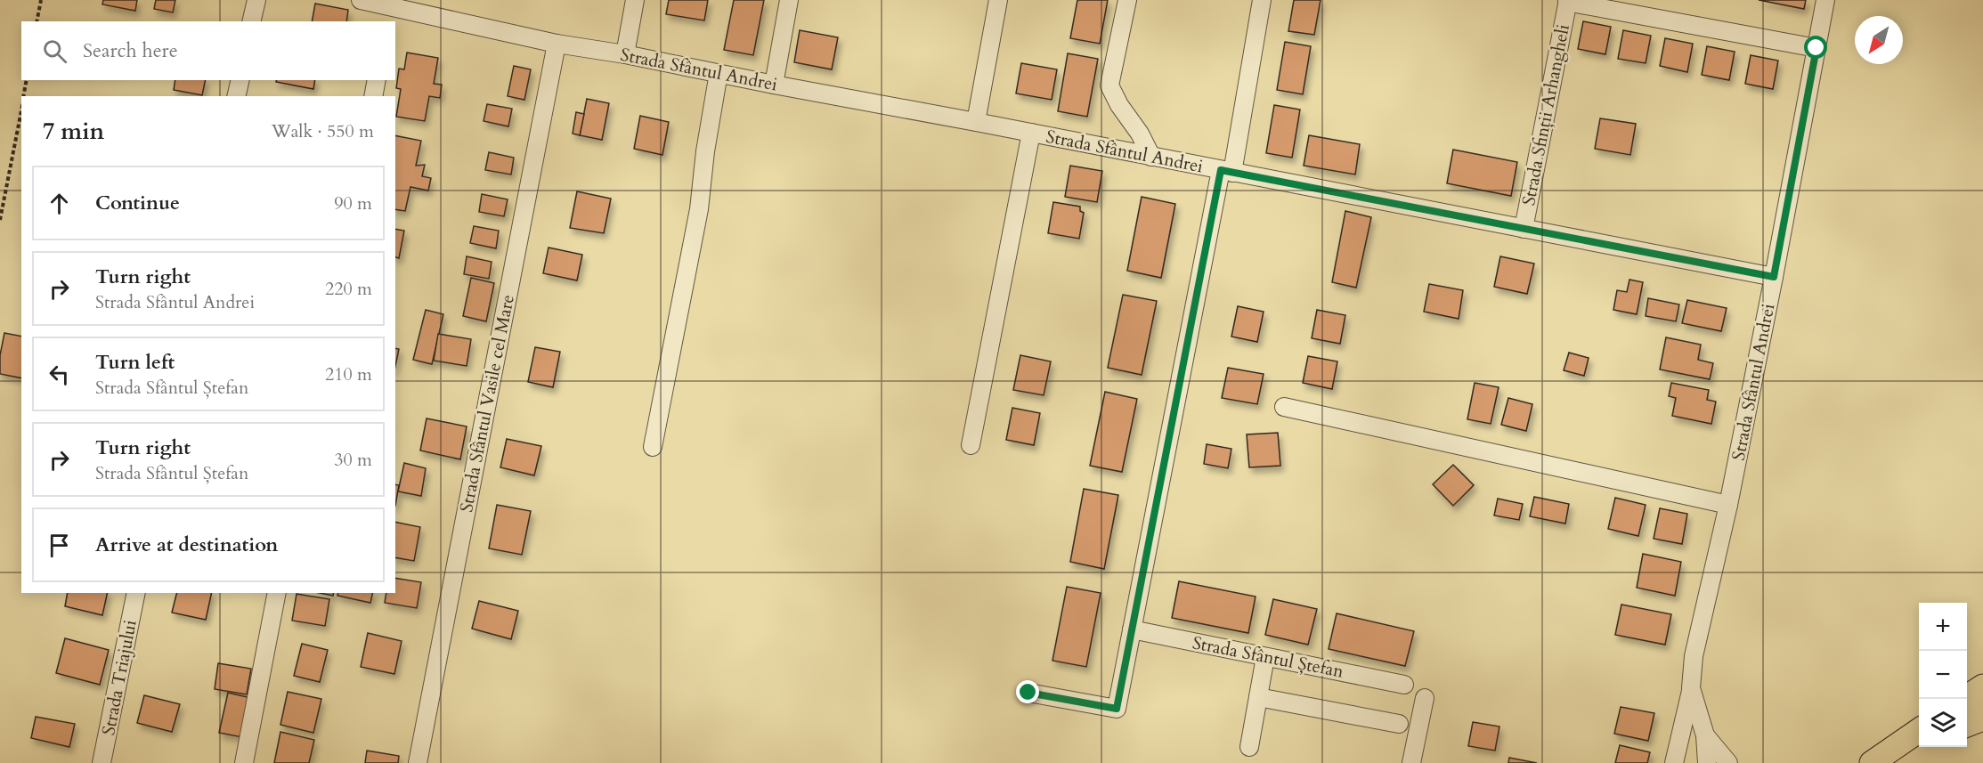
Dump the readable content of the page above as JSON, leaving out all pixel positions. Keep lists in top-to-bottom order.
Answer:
{
  "streets": {
    "street": [
      "Strada Sfântul Andrei",
      "Strada Sfinții Arhangheli",
      "Strada Sfântul Vasile cel Mare",
      "Strada Sfântul Ștefan",
      "Strada Triajului"
    ]
  },
  "crossings": [
    ["Strada Sfântul Andrei", "Strada Sfinții Arhangheli"],
    ["Strada Sfântul Andrei", "Strada Sfântul Vasile cel Mare"]
  ],
  "north": "bottom left",
  "page": {
    "search": "Search here",
    "heading": ["7 min", "Walk · 550 m"],
    "list": [
      ["Continue", "90 m"],
      ["Turn right", "Strada Sfântul Andrei", "220 m"],
      ["Turn left", "Strada Sfântul Ștefan", "210 m"],
      ["Turn right", "Strada Sfântul Ștefan", "30 m"],
      "Arrive at destination"
    ],
    "map_buttons": ["+", "−"]
  }
}
